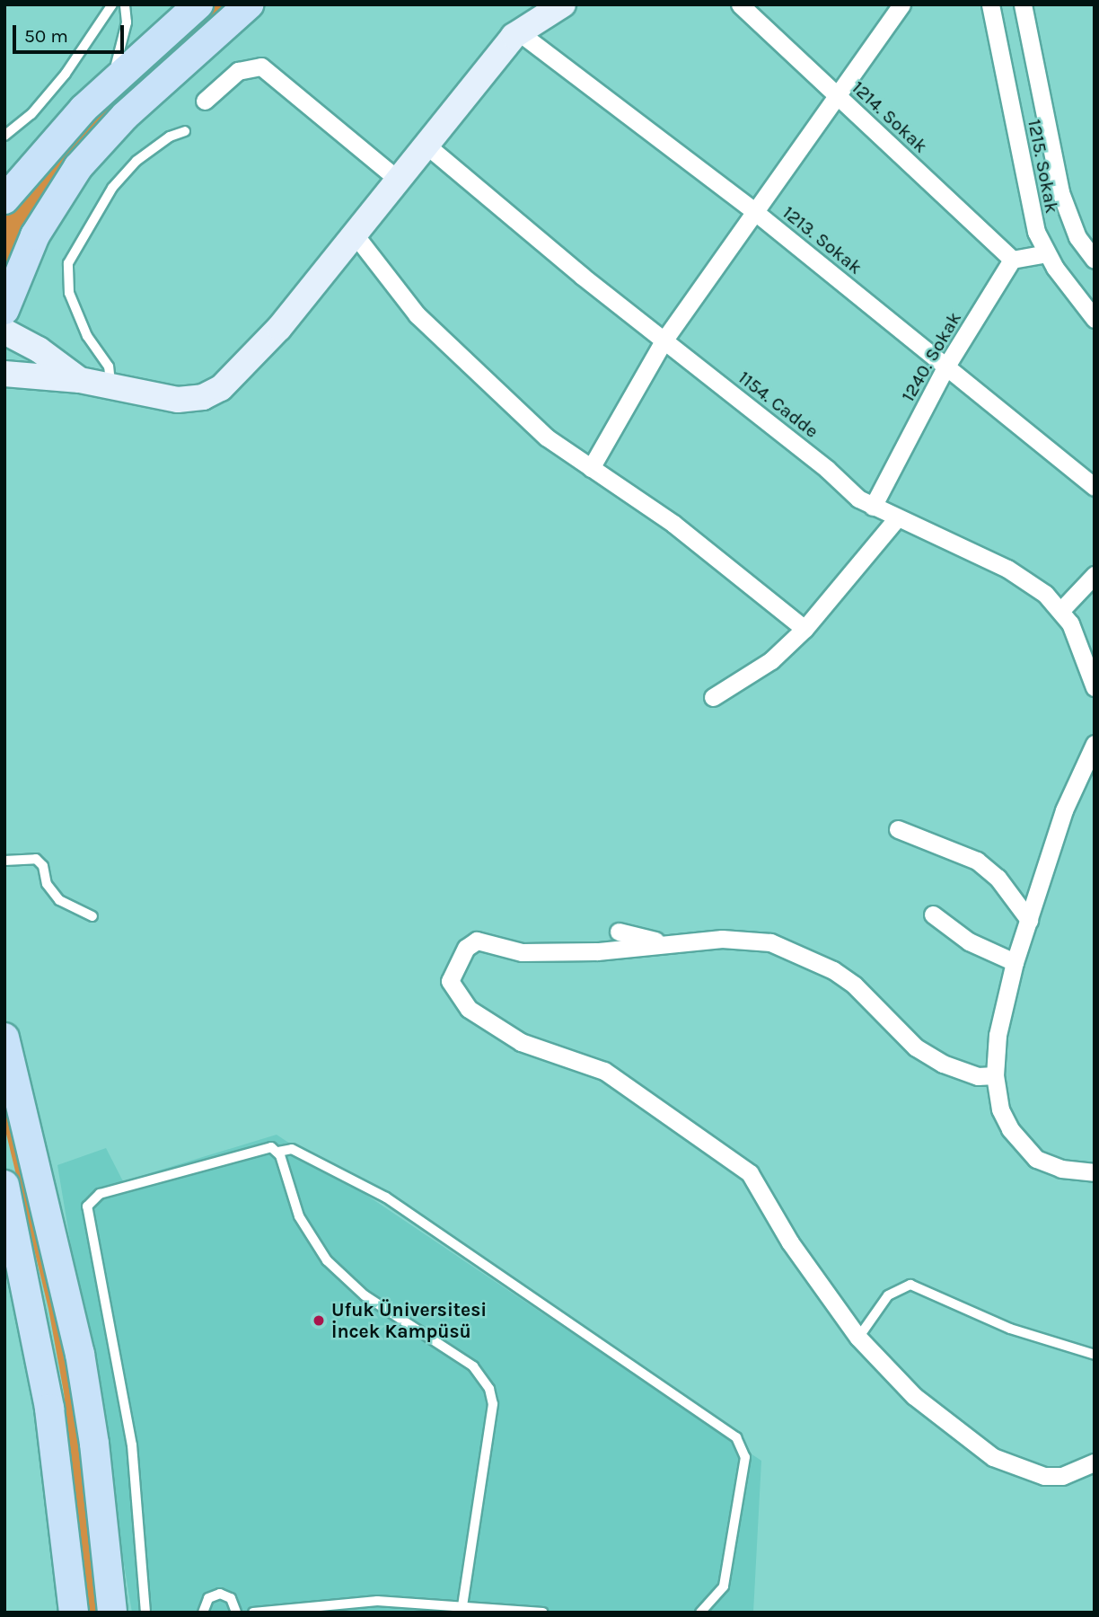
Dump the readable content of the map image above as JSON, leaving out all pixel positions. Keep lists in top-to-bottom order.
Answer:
{
  "streets": {
    "street": [
      "1214. Sokak",
      "1215. Sokak",
      "1213. Sokak",
      "1240. Sokak",
      "1154. Cadde"
    ]
  },
  "crossings": [
    ["1214. Sokak", "1240. Sokak"],
    ["1213. Sokak", "1240. Sokak"],
    ["1240. Sokak", "1154. Cadde"]
  ],
  "places": ["Ufuk Üniversitesi İncek Kampüsü"],
  "scale_bar": "50 m"
}
